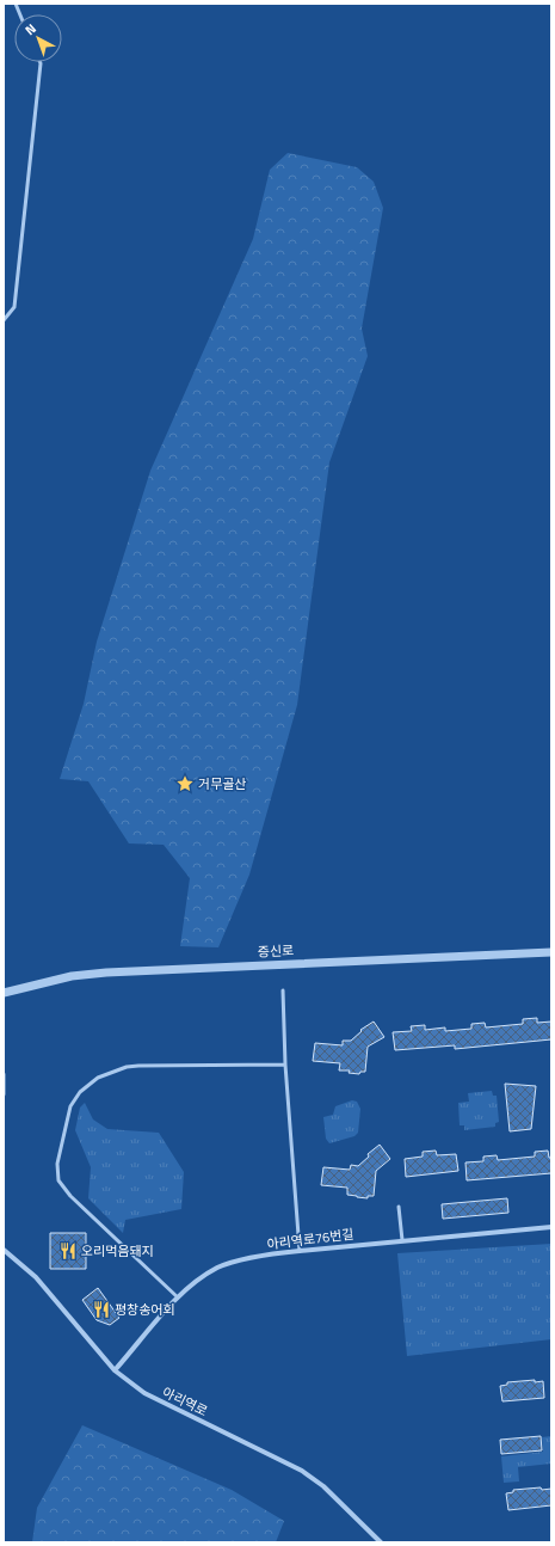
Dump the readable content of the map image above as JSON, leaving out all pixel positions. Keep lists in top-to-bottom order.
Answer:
{
  "streets": {
    "street": ["증신로", "아리역로76번길", "아리역로"]
  },
  "crossings": [
    ["아리역로76번길", "아리역로"]
  ],
  "places": {
    "place": ["거무골산"],
    "restaurant": ["오리먹음돼지", "평창송어회"]
  },
  "north": "top left"
}
